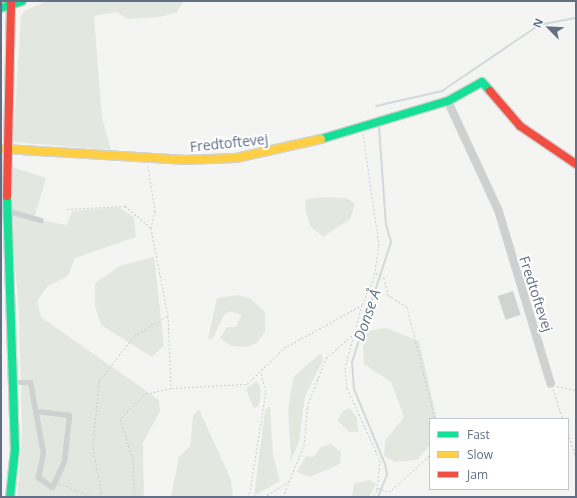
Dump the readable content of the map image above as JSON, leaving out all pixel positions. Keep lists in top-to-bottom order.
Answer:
{
  "streets": {
    "street": ["Fredtoftevej"]
  },
  "water": ["Donse Å"],
  "legend": ["Fast", "Slow", "Jam"],
  "north": "top left"
}
